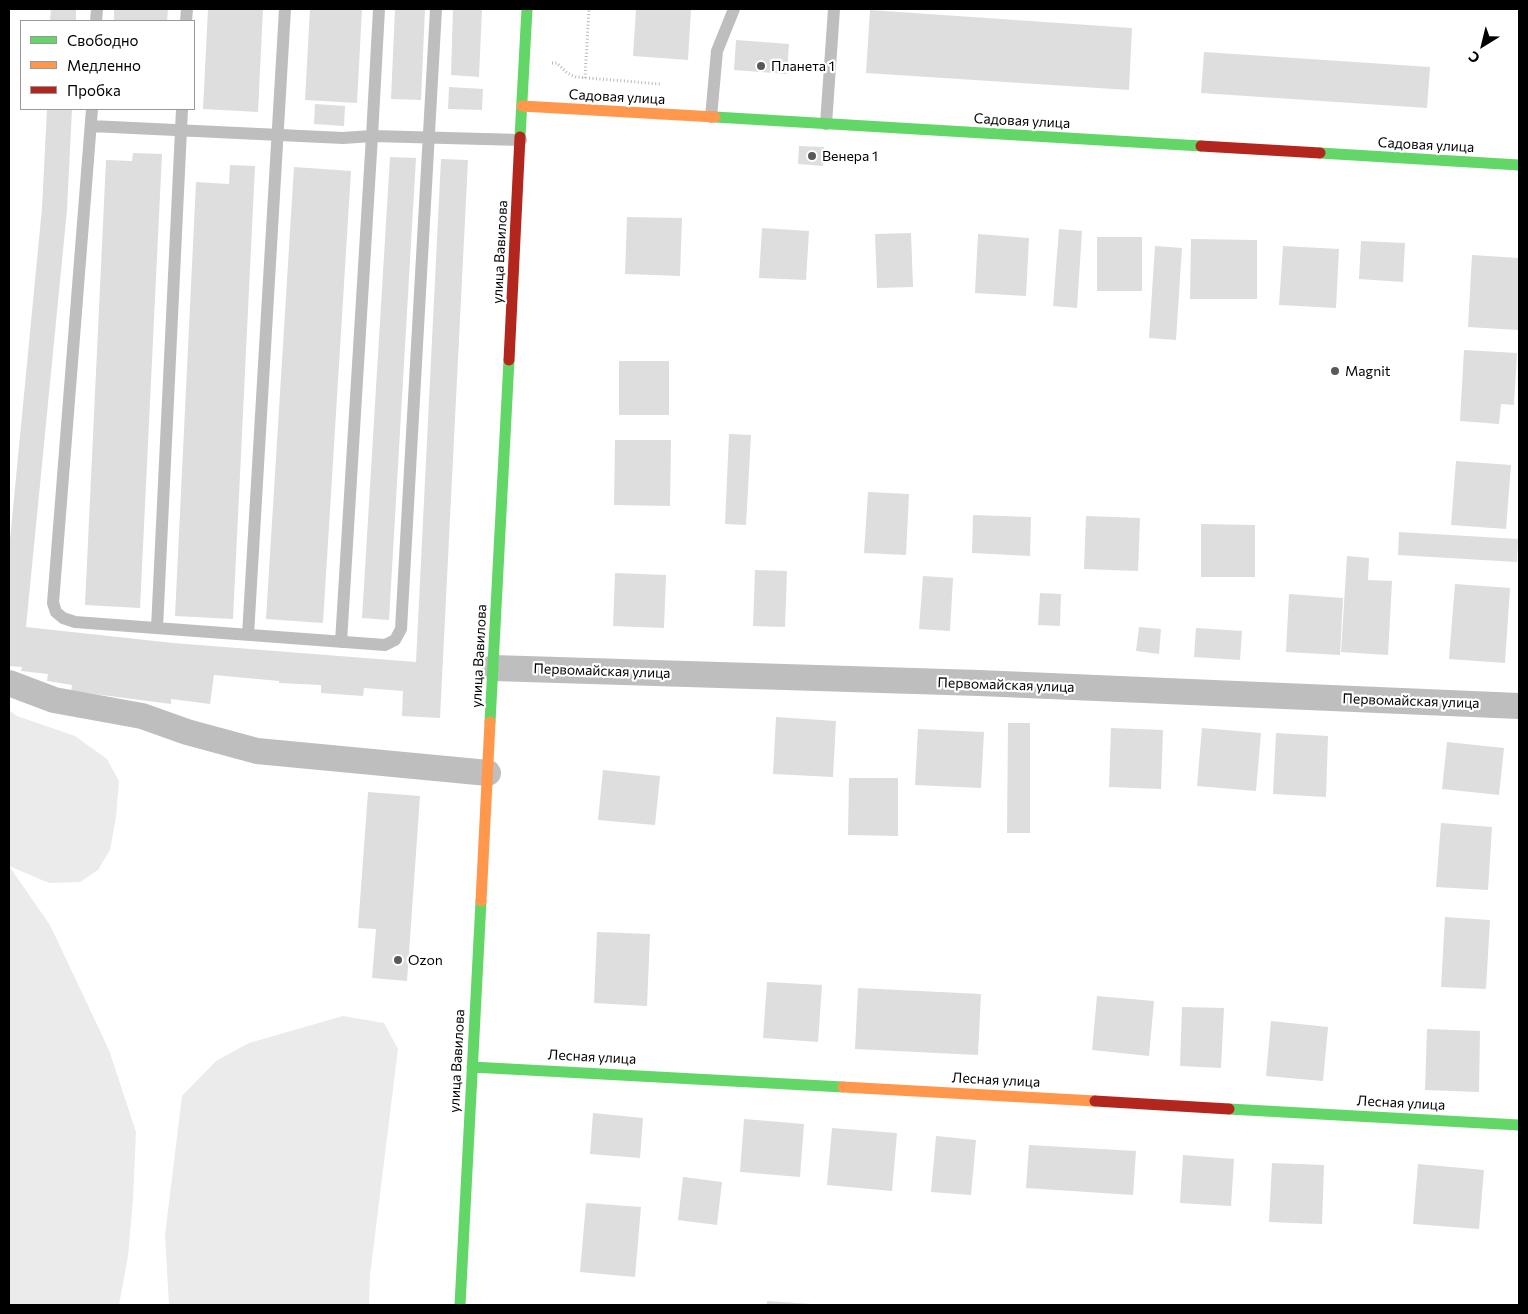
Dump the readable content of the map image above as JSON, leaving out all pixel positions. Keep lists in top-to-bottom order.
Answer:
{
  "streets": {
    "street": [
      "Садовая улица",
      "улица Вавилова",
      "Первомайская улица",
      "Лесная улица"
    ]
  },
  "crossings": [
    ["Садовая улица", "улица Вавилова"],
    ["улица Вавилова", "Первомайская улица"],
    ["улица Вавилова", "Лесная улица"]
  ],
  "places": [
    "Планета 1",
    "Венера 1",
    "Magnit",
    "Ozon"
  ],
  "legend": ["Свободно", "Медленно", "Пробка"],
  "north": "bottom left"
}
